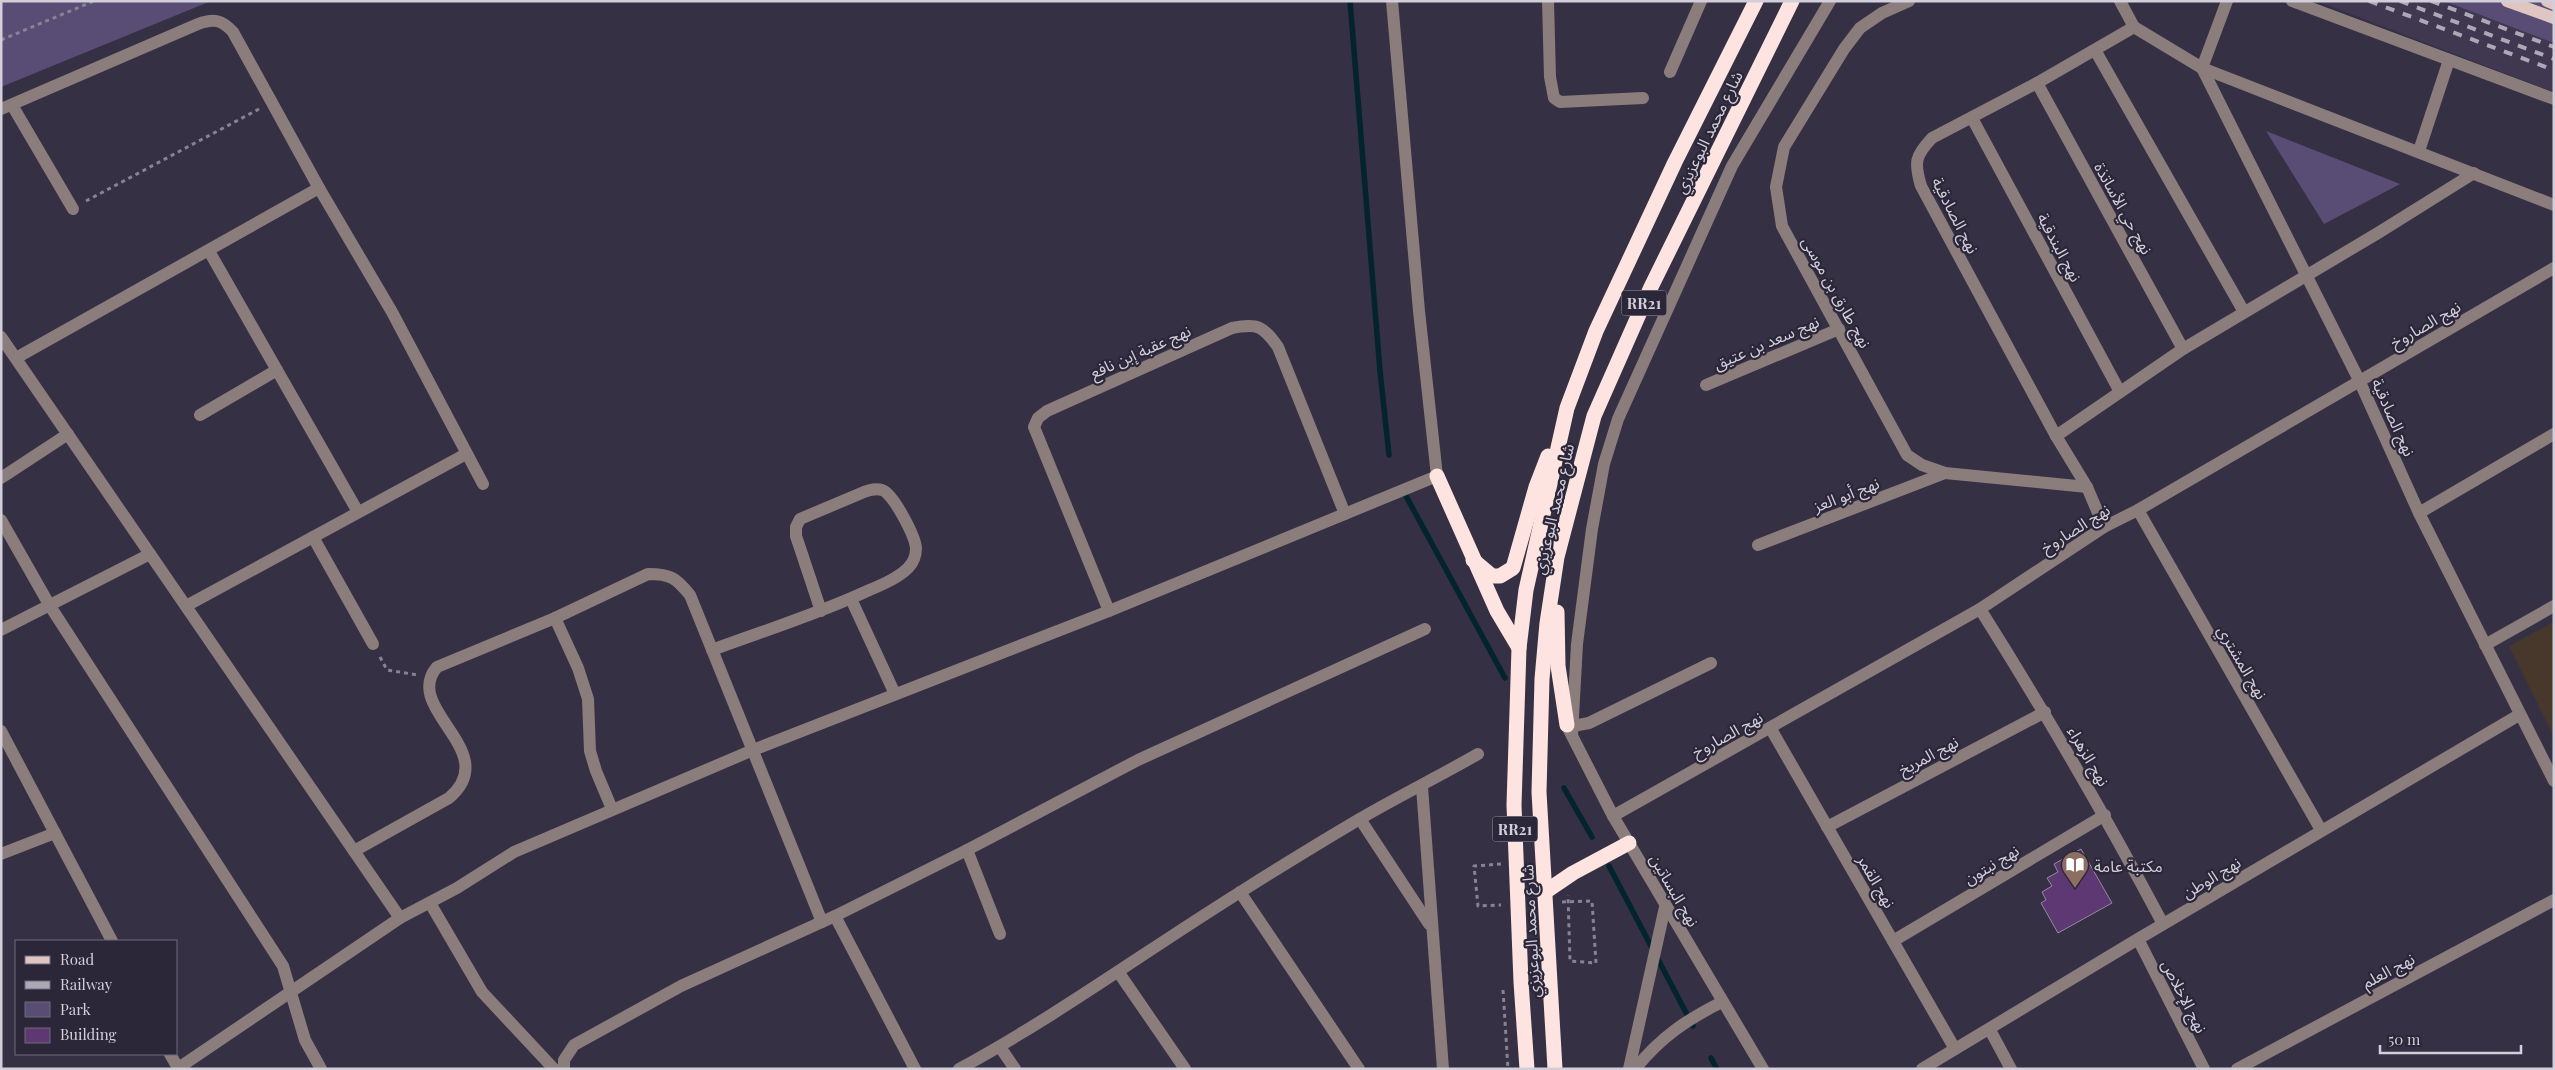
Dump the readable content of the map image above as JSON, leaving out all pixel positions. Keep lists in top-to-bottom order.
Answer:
{
  "streets": {
    "highway": ["شارع محمد البوعزيزي", "RR21"],
    "street": [
      "نهج حي الأساتذة",
      "نهج الصادقية",
      "نهج البندقية",
      "نهج طارق بن موسى",
      "نهج الصاروخ",
      "نهج سعد بن عتيق",
      "نهج عقبة إبن نافع",
      "نهج أبو العز",
      "نهج المشتري",
      "نهج المريخ",
      "نهج الزهراء",
      "نهج نبتون",
      "نهج الوطن",
      "نهج القمر",
      "نهج البساتين",
      "نهج العلم",
      "نهج الإخلاص"
    ]
  },
  "crossings": [
    ["نهج حي الأساتذة", "نهج الصادقية"],
    ["نهج الصادقية", "نهج البندقية"],
    ["نهج الصادقية", "نهج طارق بن موسى"],
    ["نهج الصادقية", "نهج الصاروخ"],
    ["نهج الصادقية", "نهج الوطن"],
    ["نهج طارق بن موسى", "نهج سعد بن عتيق"],
    ["نهج طارق بن موسى", "نهج أبو العز"],
    ["نهج الصاروخ", "نهج المشتري"],
    ["نهج الصاروخ", "نهج الزهراء"],
    ["نهج الصاروخ", "نهج القمر"],
    ["نهج الصاروخ", "نهج البساتين"],
    ["نهج المشتري", "نهج الوطن"],
    ["نهج المريخ", "نهج الزهراء"],
    ["نهج المريخ", "نهج القمر"],
    ["نهج الزهراء", "نهج نبتون"],
    ["نهج الزهراء", "نهج الوطن"],
    ["نهج نبتون", "نهج القمر"],
    ["نهج الوطن", "نهج القمر"],
    ["نهج الوطن", "نهج الإخلاص"]
  ],
  "places": {
    "library": ["مكتبة عامة"]
  },
  "legend": [
    "Road",
    "Railway",
    "Park",
    "Building"
  ],
  "scale_bar": "50 m"
}
